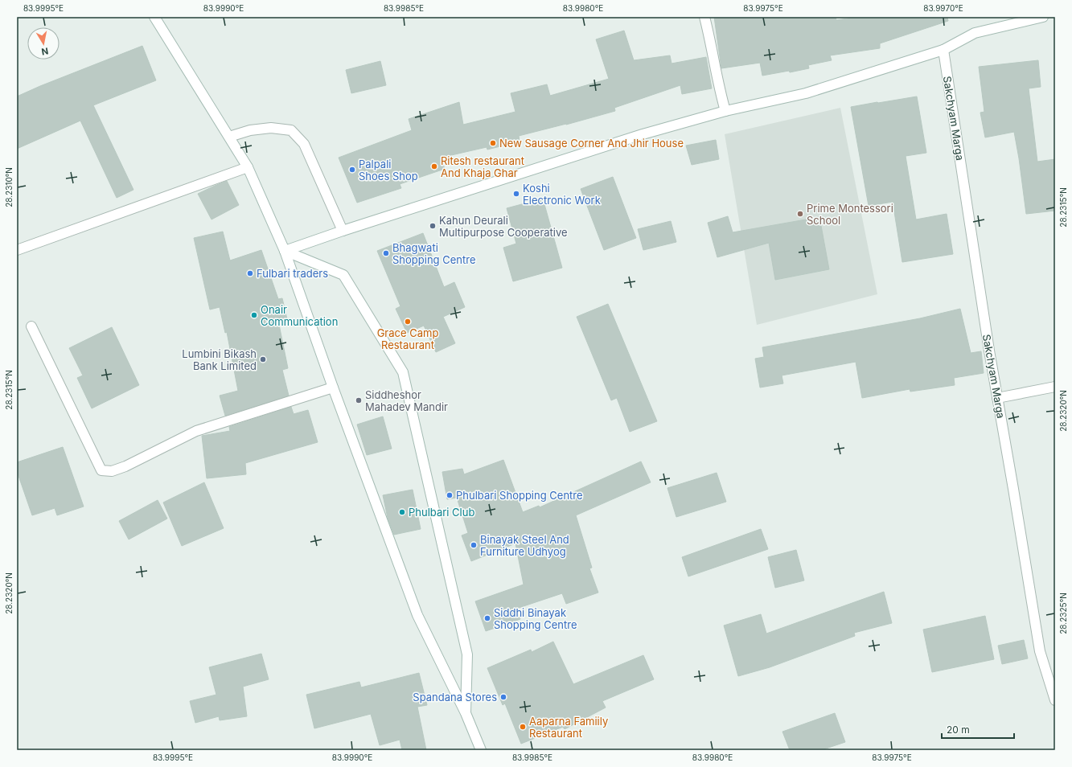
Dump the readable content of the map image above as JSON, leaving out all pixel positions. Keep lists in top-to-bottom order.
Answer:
{
  "streets": {
    "main road": ["Sakchyam Marga"]
  },
  "places": [
    "New Sausage Corner And Jhir House",
    "Ritesh restaurant And Khaja Ghar",
    "Palpali Shoes Shop",
    "Koshi Electronic Work",
    "Prime Montessori School",
    "Kahun Deurali Multipurpose Cooperative",
    "Bhagwati Shopping Centre",
    "Fulbari traders",
    "Onair Communication",
    "Grace Camp Restaurant",
    "Lumbini Bikash Bank Limited",
    "Siddheshor Mahadev Mandir",
    "Phulbari Shopping Centre",
    "Phulbari Club",
    "Binayak Steel And Furniture Udhyog",
    "Siddhi Binayak Shopping Centre",
    "Spandana Stores",
    "Aaparna Famiily Restaurant"
  ],
  "scale_bar": "20 m",
  "north": "bottom",
  "coordinates": [
    "83.9995°E",
    "83.9990°E",
    "83.9985°E",
    "83.9980°E",
    "83.9975°E",
    "83.9970°E",
    "28.2310°N",
    "28.2315°N",
    "28.2320°N",
    "28.2325°N"
  ]
}
